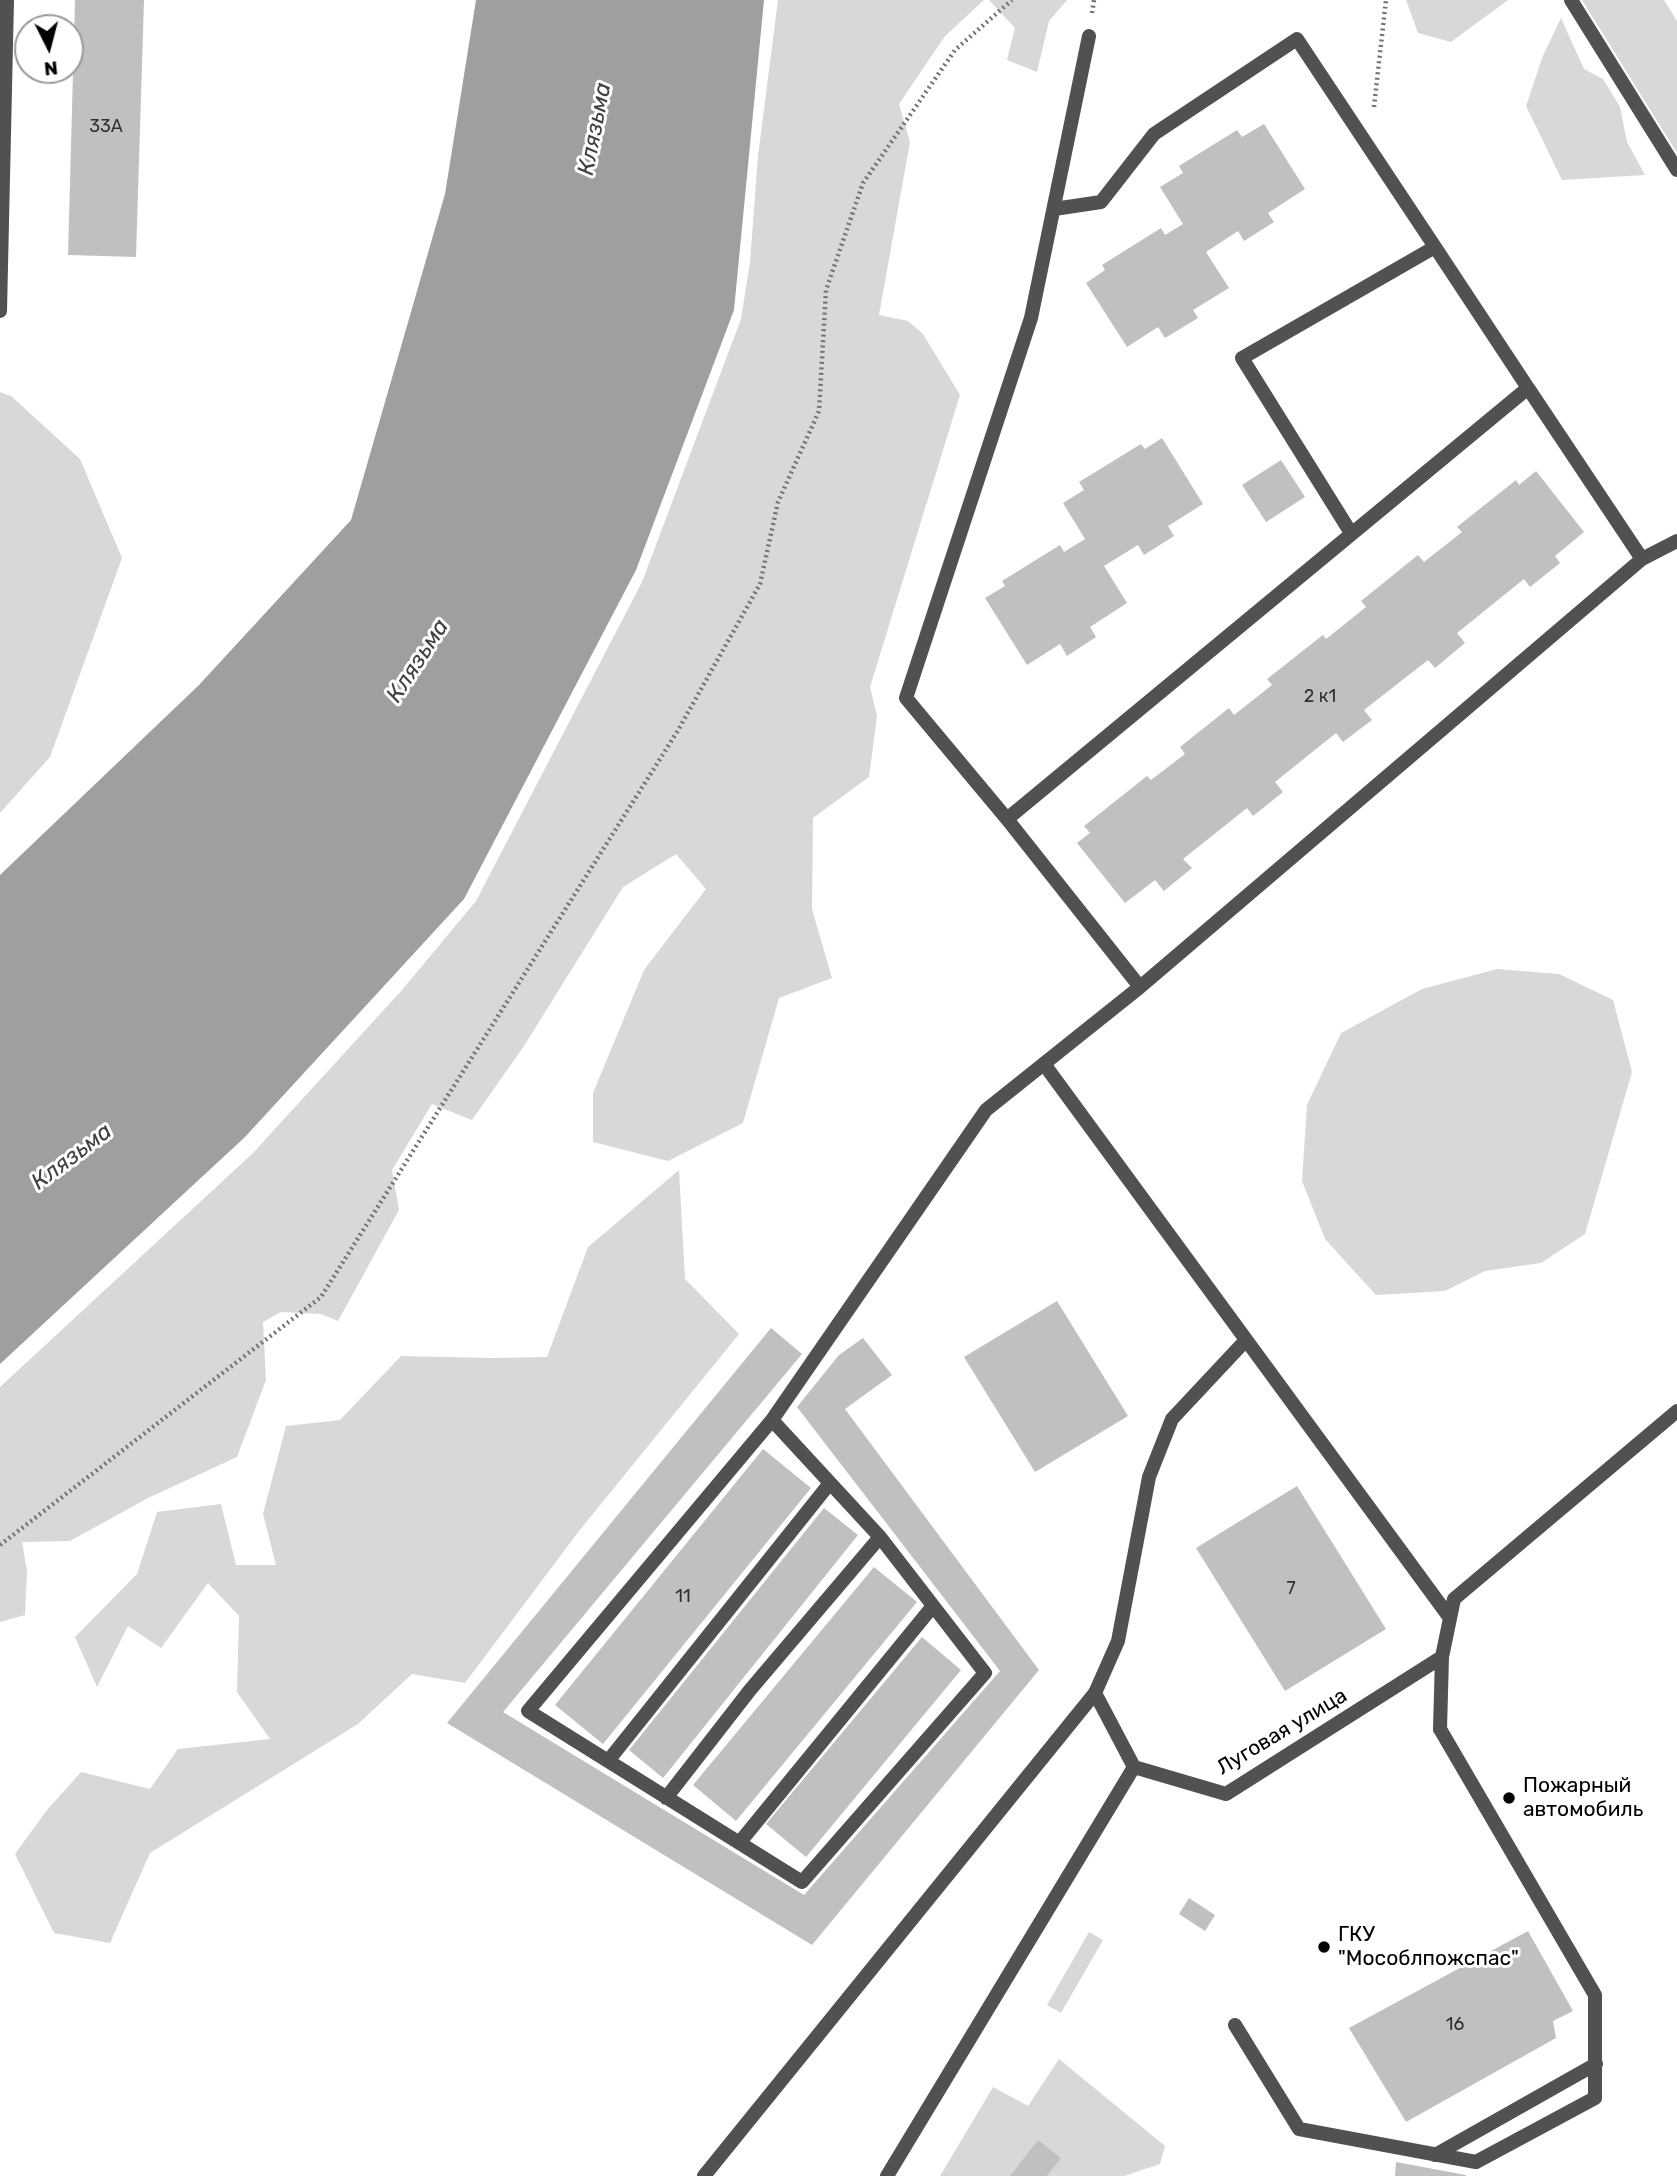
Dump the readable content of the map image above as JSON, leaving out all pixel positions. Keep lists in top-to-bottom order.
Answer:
{
  "streets": {
    "street": ["Луговая улица"]
  },
  "water": ["Клязьма"],
  "places": ["Пожарный автомобиль", "ГКУ \"Мособлпожспас\""],
  "house_numbers": [
    "33А",
    "2 к1",
    "7",
    "11",
    "16"
  ],
  "north": "bottom"
}
